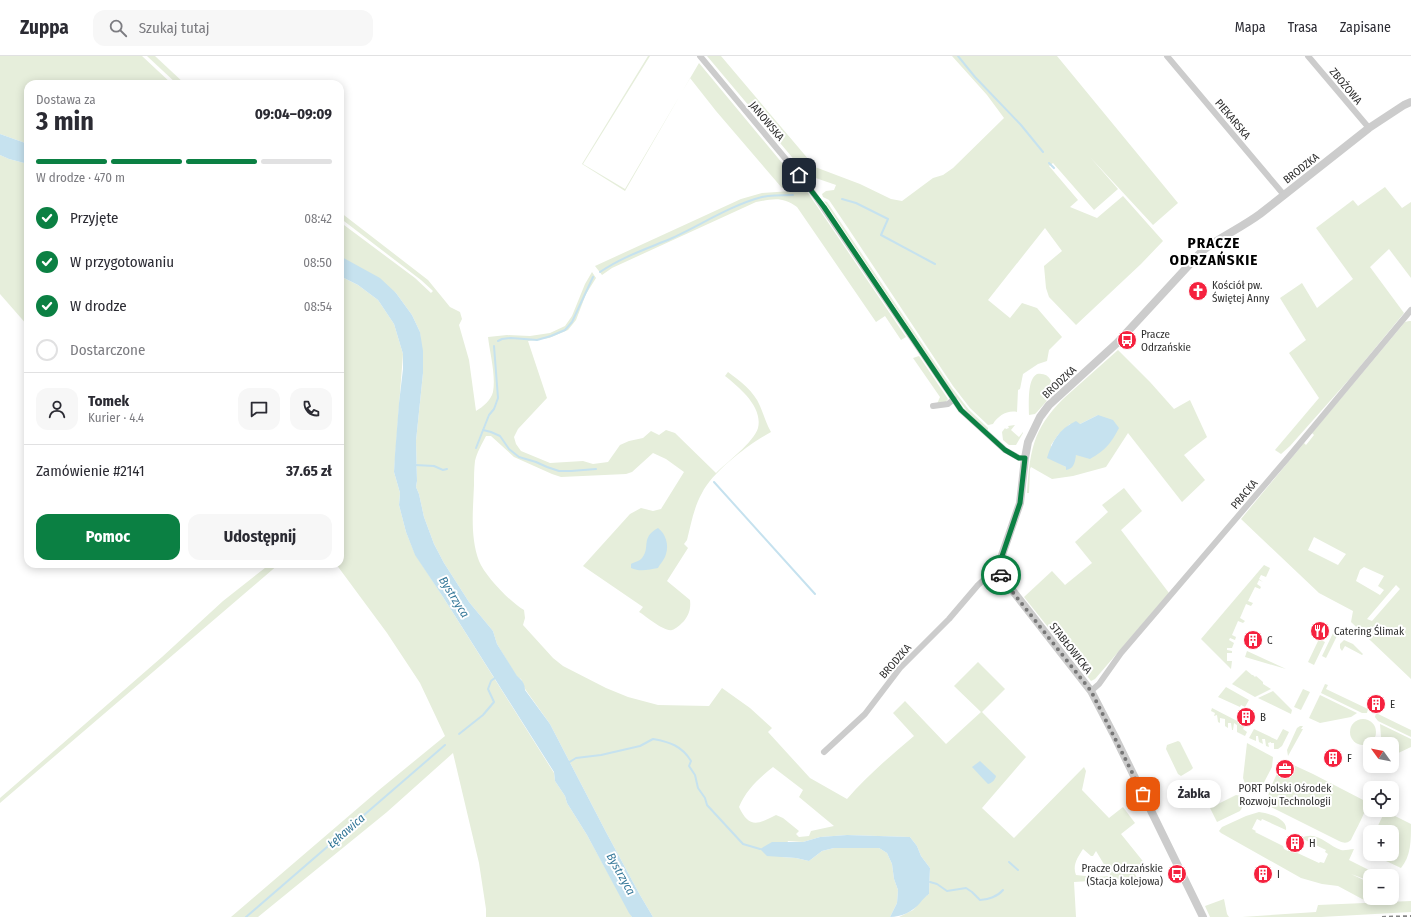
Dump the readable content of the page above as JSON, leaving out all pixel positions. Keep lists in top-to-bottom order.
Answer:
{
  "streets": {
    "street": [
      "ZBOŻOWA",
      "PIEKARSKA",
      "JANOWSKA",
      "BRODZKA",
      "PRACKA",
      "STABŁOWICKA"
    ]
  },
  "crossings": [
    ["ZBOŻOWA", "BRODZKA"],
    ["PIEKARSKA", "BRODZKA"],
    ["JANOWSKA", "BRODZKA"],
    ["BRODZKA", "STABŁOWICKA"],
    ["PRACKA", "STABŁOWICKA"]
  ],
  "districts": ["PRACZE ODRZAŃSKIE"],
  "water": ["Bystrzyca", "Łękawica"],
  "places": {
    "church": ["Kościół pw. Świętej Anny"],
    "bus stop": ["Pracze Odrzańskie", "Pracze Odrzańskie (Stacja kolejowa)"],
    "restaurant": ["Catering Ślimak"],
    "building": [
      "C",
      "E",
      "B",
      "F",
      "H",
      "I"
    ],
    "office": ["PORT Polski Ośrodek Rozwoju Technologii"],
    "other": ["Żabka"]
  },
  "north": "top left",
  "page": {
    "header": "Zuppa",
    "search": "Szukaj tutaj",
    "nav": ["Mapa", "Trasa", "Zapisane"],
    "heading": ["3 min", "Dostawa za", "09:04–09:09"],
    "panel": [
      "Tomek",
      "Kurier · 4.4",
      "Zamówienie #2141",
      "37.65 zł"
    ],
    "bar": "W drodze · 470 m",
    "list": [
      ["Przyjęte", "08:42"],
      ["W przygotowaniu", "08:50"],
      ["W drodze", "08:54"],
      "Dostarczone"
    ],
    "buttons": ["Pomoc", "Udostępnij"],
    "map_buttons": ["+", "−"],
    "bubble": "Żabka"
  }
}
